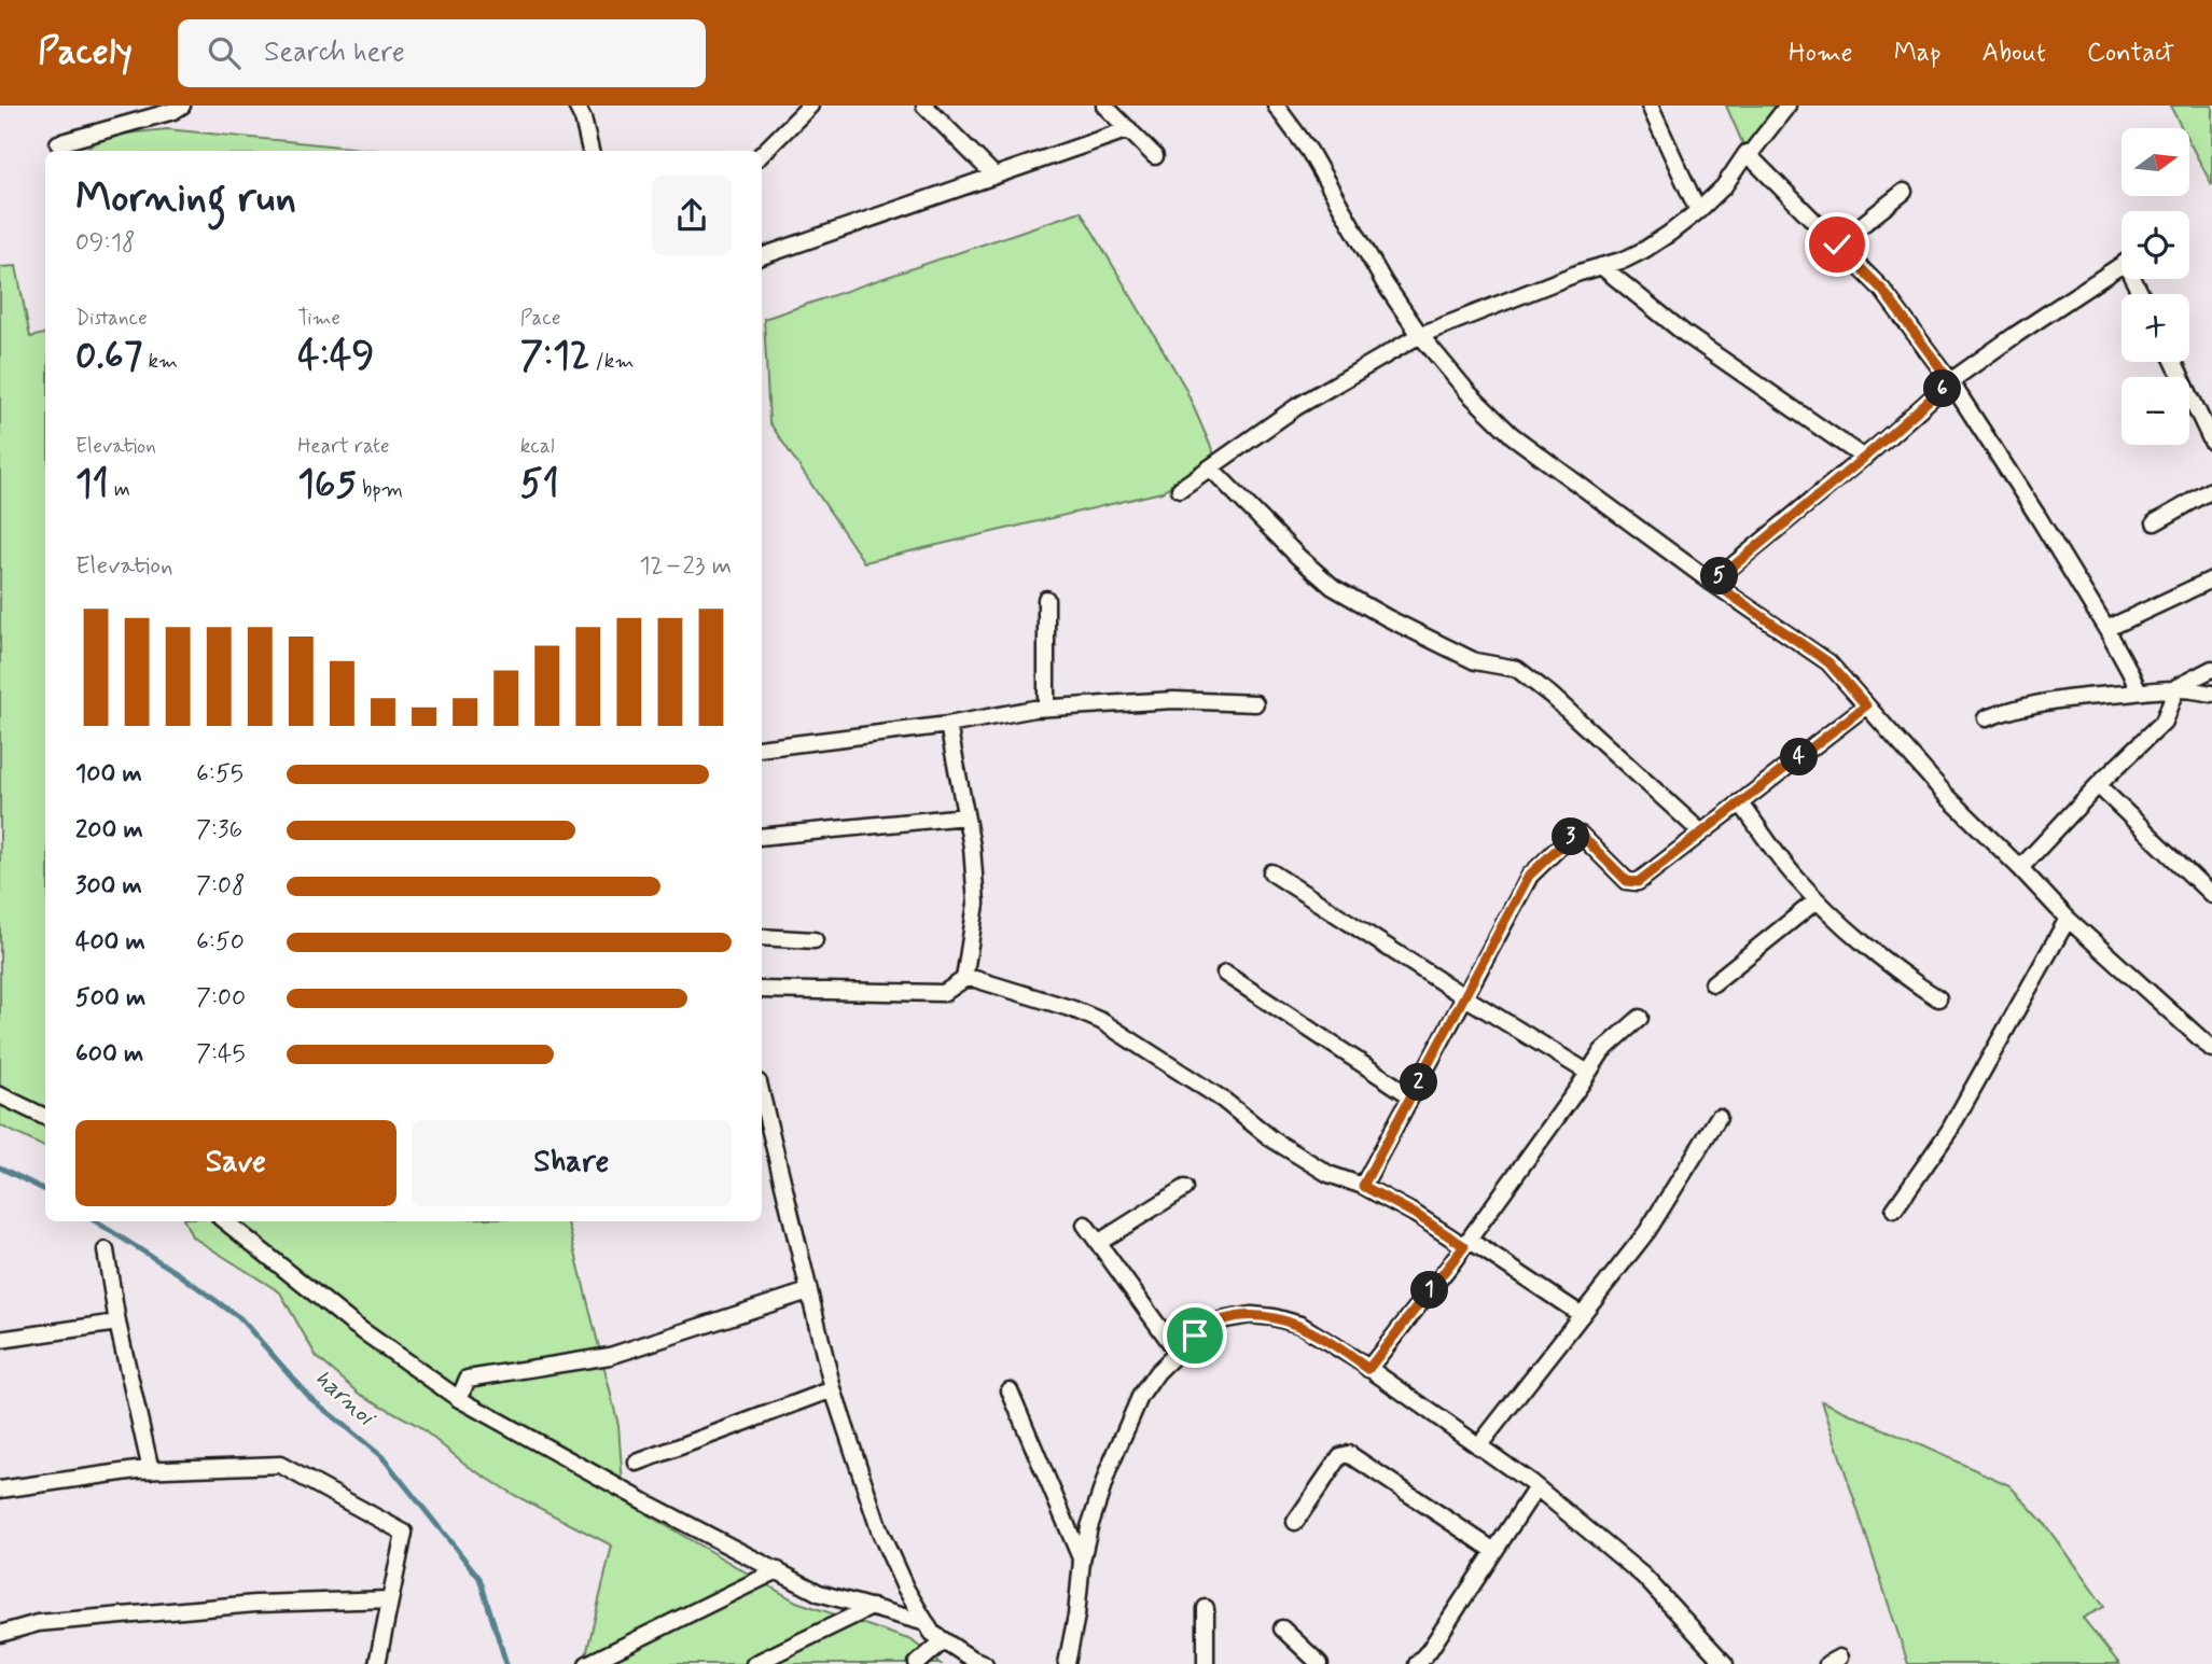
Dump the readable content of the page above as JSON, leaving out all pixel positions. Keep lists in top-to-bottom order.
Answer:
{
  "water": ["harnoi"],
  "north": "right",
  "page": {
    "header": "Pacely",
    "search": "Search here",
    "nav": [
      "Home",
      "Map",
      "About",
      "Contact"
    ],
    "map_buttons": ["+", "−"],
    "heading": ["Morning run", "09:18"],
    "stats": [
      ["Distance", "0.67 km"],
      ["Time", "4:49"],
      ["Pace", "7:12 /km"],
      ["Elevation", "11 m"],
      ["Heart rate", "165 bpm"],
      ["kcal", "51"]
    ],
    "pins": [
      "6",
      "5",
      "4",
      "3",
      "2",
      "1"
    ],
    "chart": ["Elevation", "12–23 m"],
    "list": [
      {
        "name": "100 m",
        "note": "6:55"
      },
      {
        "name": "200 m",
        "note": "7:36"
      },
      {
        "name": "300 m",
        "note": "7:08"
      },
      {
        "name": "400 m",
        "note": "6:50"
      },
      {
        "name": "500 m",
        "note": "7:00"
      },
      {
        "name": "600 m",
        "note": "7:45"
      }
    ],
    "buttons": ["Save", "Share"]
  }
}
